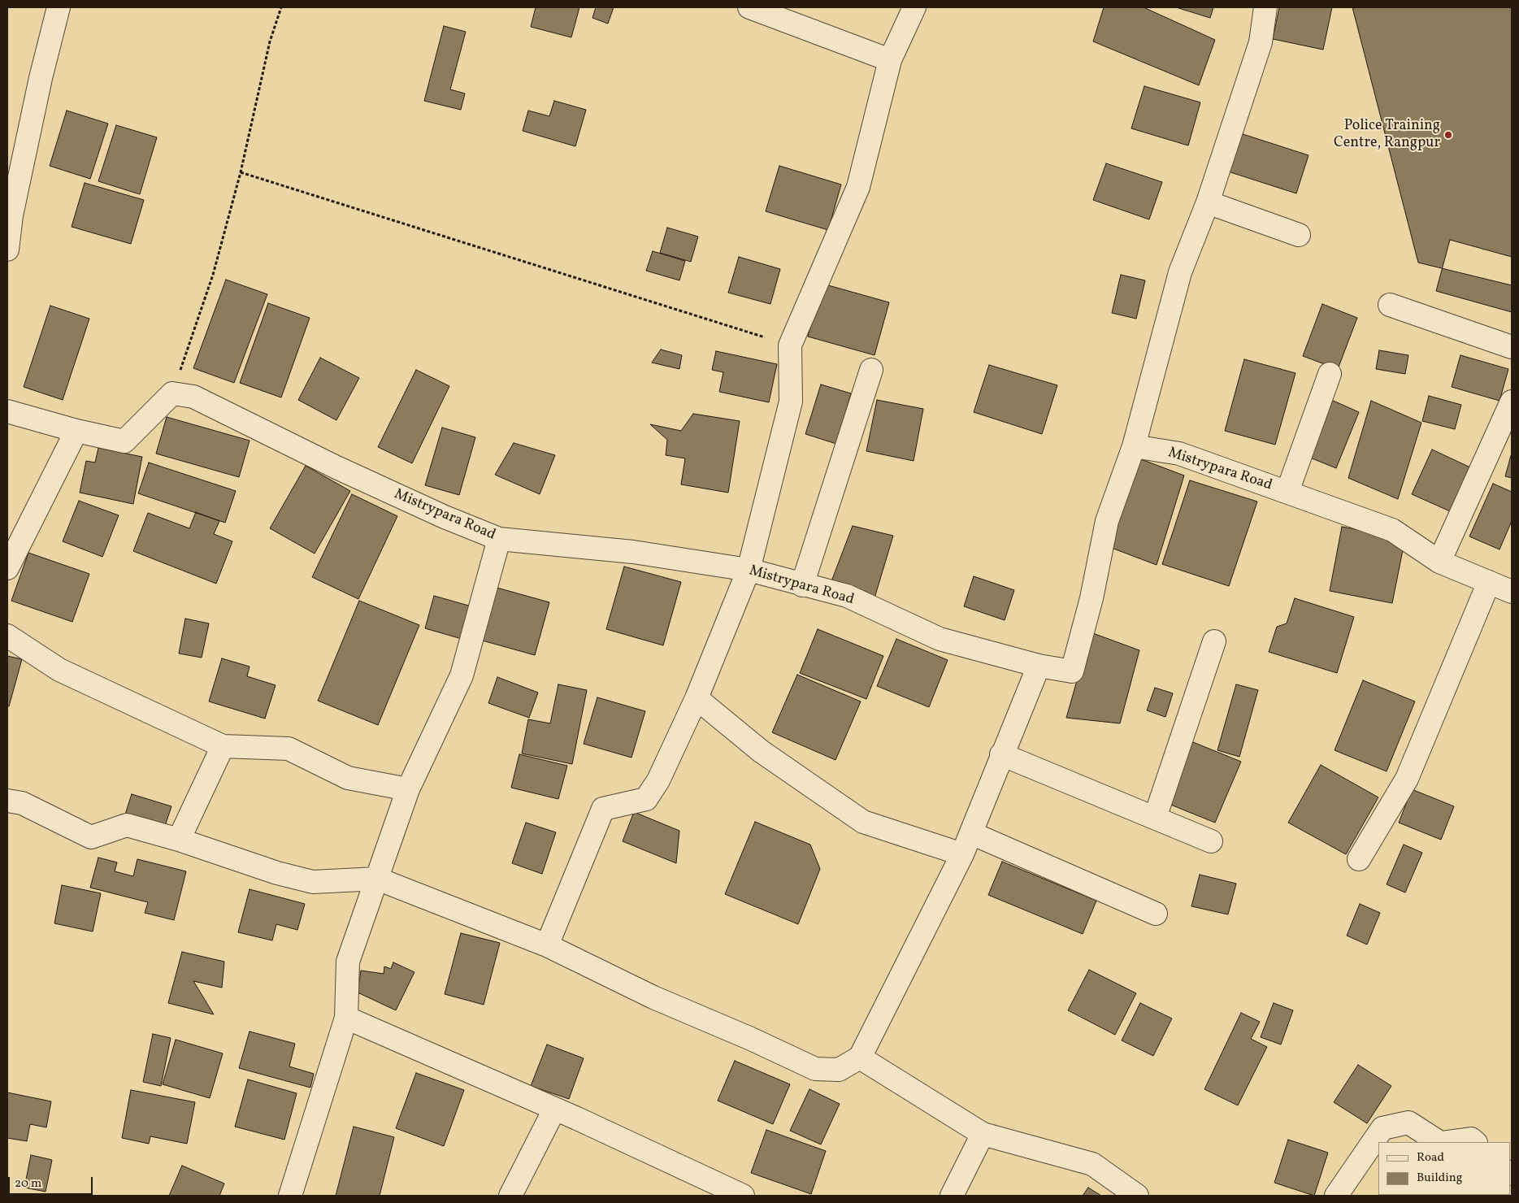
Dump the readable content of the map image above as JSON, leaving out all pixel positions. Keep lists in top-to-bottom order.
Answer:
{
  "streets": {
    "street": ["Mistrypara Road"]
  },
  "places": ["Police Training Centre, Rangpur"],
  "legend": ["Road", "Building"],
  "scale_bar": "20 m"
}
